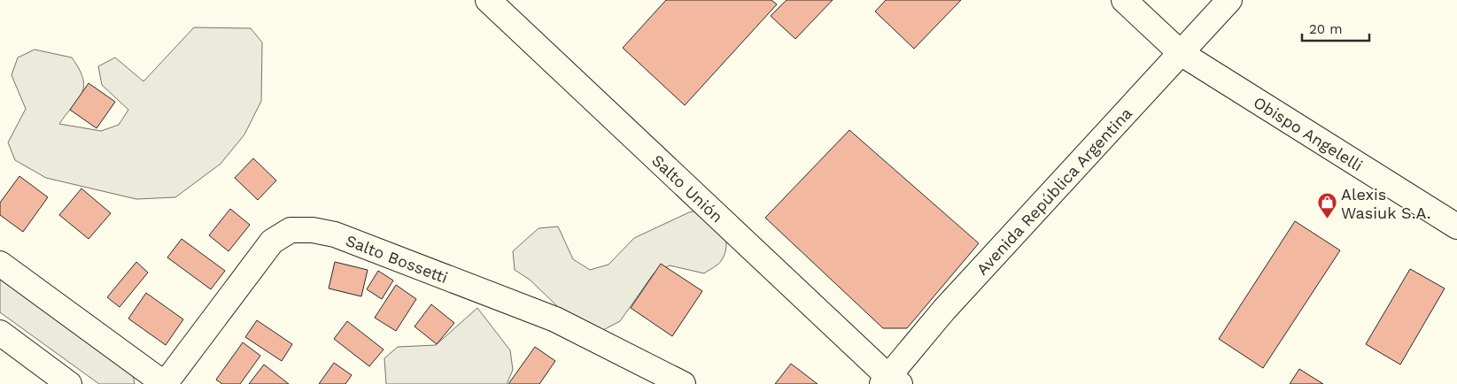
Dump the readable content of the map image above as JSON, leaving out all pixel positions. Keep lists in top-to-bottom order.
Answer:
{
  "streets": {
    "street": [
      "Obispo Angelelli",
      "Salto Unión",
      "Avenida República Argentina",
      "Salto Bossetti"
    ]
  },
  "crossings": [
    ["Obispo Angelelli", "Avenida República Argentina"],
    ["Salto Unión", "Avenida República Argentina"]
  ],
  "places": {
    "shop": ["Alexis Wasiuk S.A."]
  },
  "scale_bar": "20 m"
}
